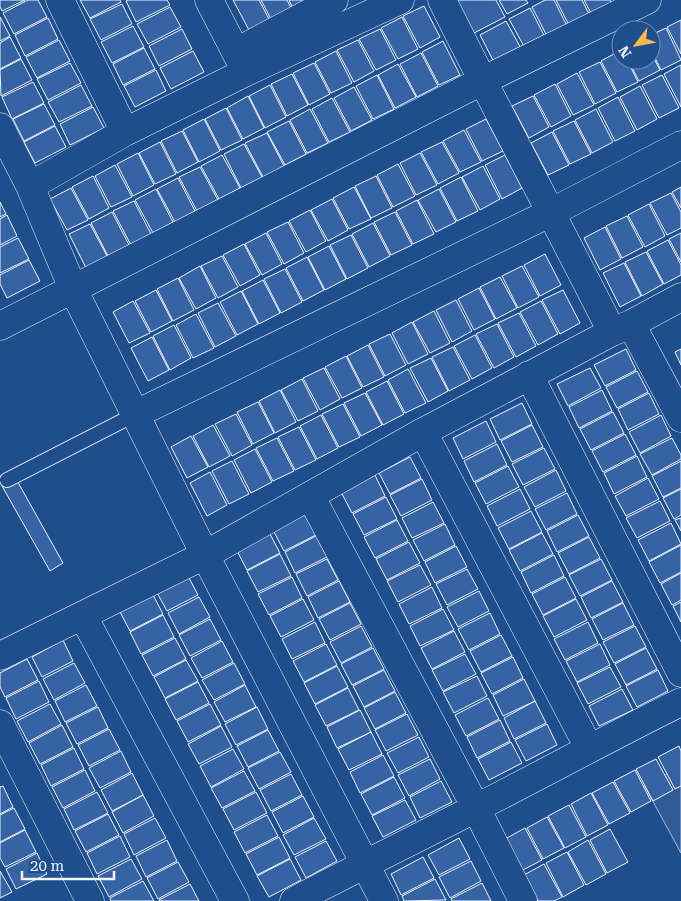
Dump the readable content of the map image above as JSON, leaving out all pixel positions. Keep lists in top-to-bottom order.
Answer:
{
  "scale_bar": "20 m",
  "north": "bottom left"
}
